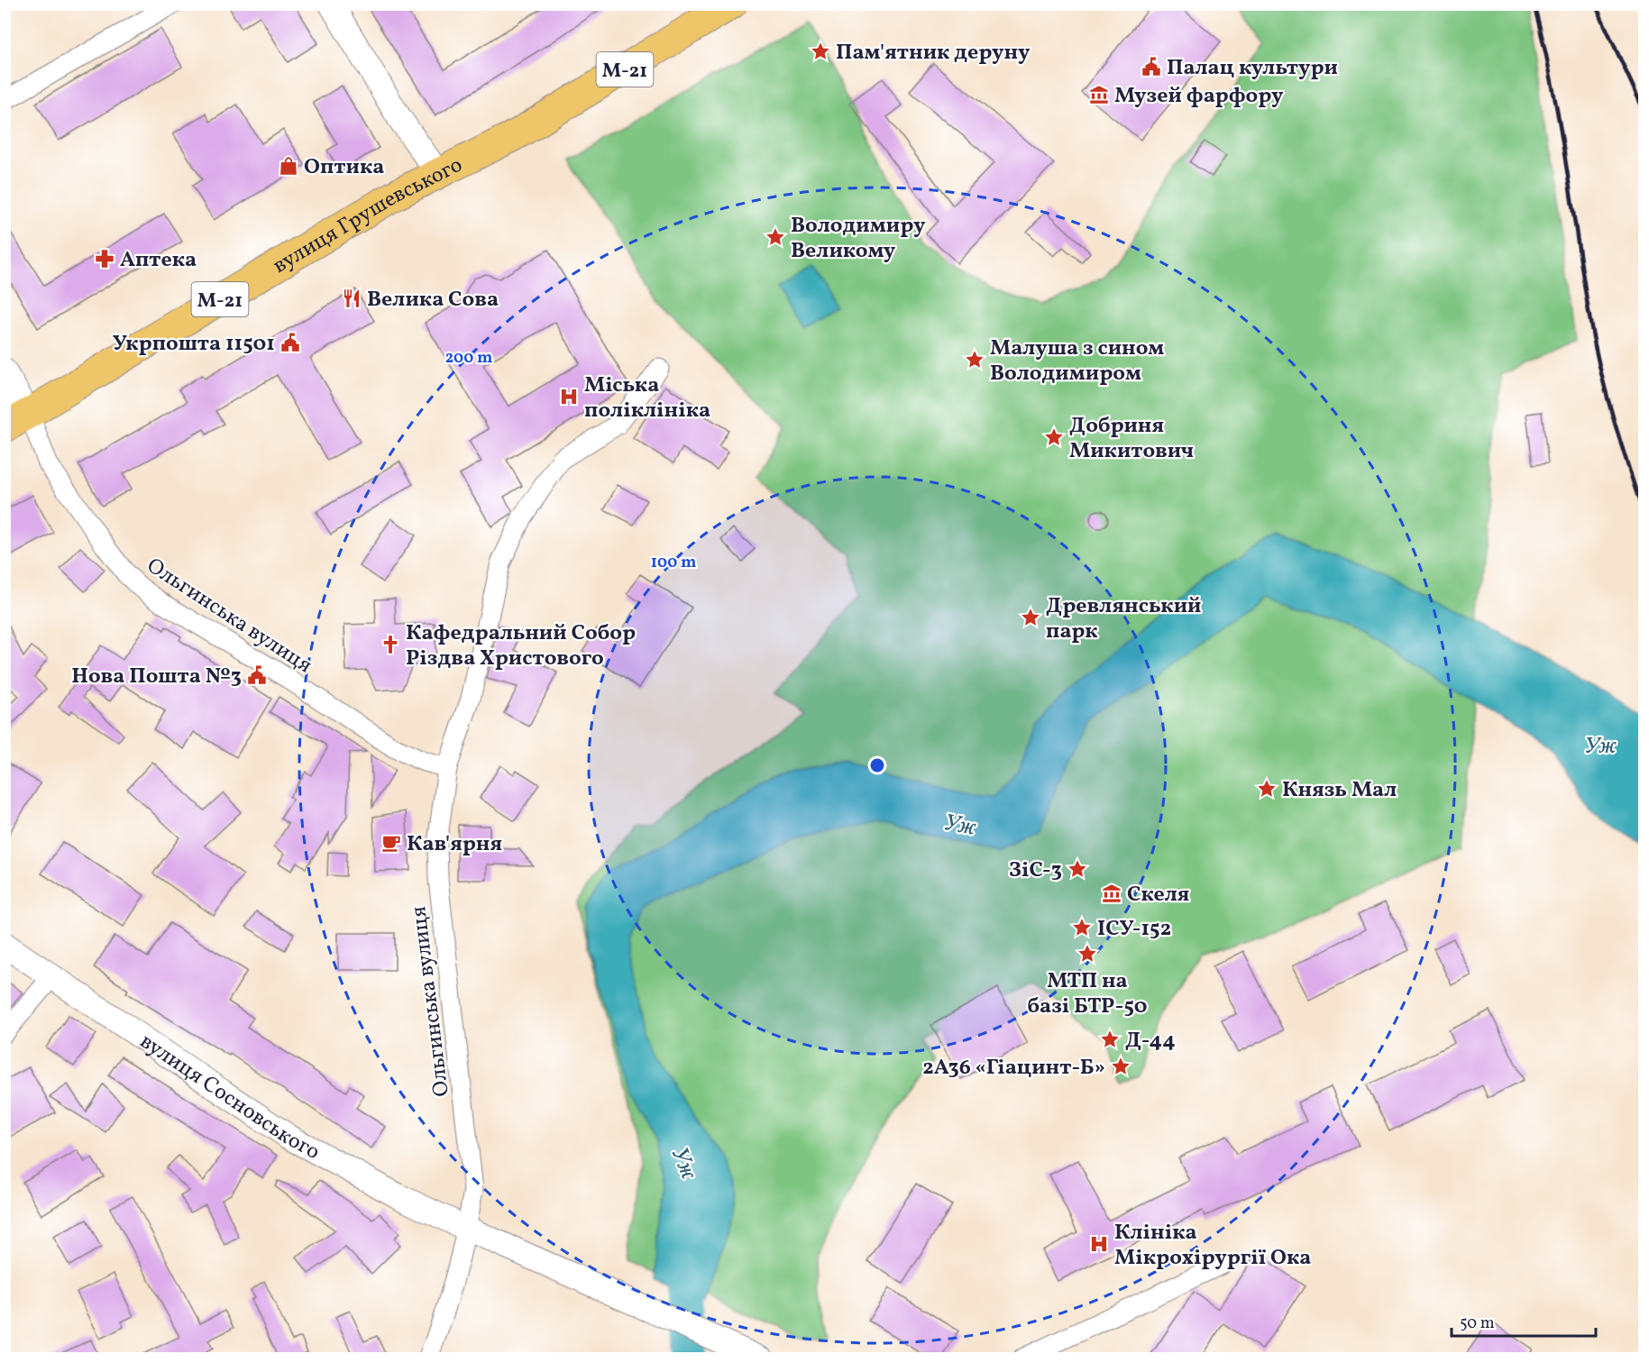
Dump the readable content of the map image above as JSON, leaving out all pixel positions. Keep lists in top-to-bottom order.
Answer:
{
  "streets": {
    "highway": ["М-21", "вулиця Грушевського"],
    "street": ["Ольгинська вулиця", "вулиця Сосновського"]
  },
  "crossings": [
    ["вулиця Грушевського", "Ольгинська вулиця"],
    ["Ольгинська вулиця", "вулиця Сосновського"]
  ],
  "water": ["Уж"],
  "places": {
    "place": [
      "Пам'ятник деруну",
      "Володимиру Великому",
      "Малуша з сином Володимиром",
      "Добриня Микитович",
      "Древлянський парк",
      "Князь Мал",
      "ЗіС-3",
      "ІСУ-152",
      "МТП на базі БТР-50",
      "Д-44",
      "2А36 «Гіацинт-Б»"
    ],
    "public building": ["Палац культури", "Укрпошта 11501", "Нова Пошта №3"],
    "museum": ["Музей фарфору", "Скеля"],
    "shop": ["Оптика"],
    "pharmacy": ["Аптека"],
    "restaurant": ["Велика Сова"],
    "hospital": ["Міська поліклініка", "Клініка Мікрохірургії Ока"],
    "church": ["Кафедральний Собор Різдва Христового"],
    "cafe": ["Кав'ярня"]
  },
  "scale_bar": "50 m",
  "rings": ["200 m", "100 m"]
}
